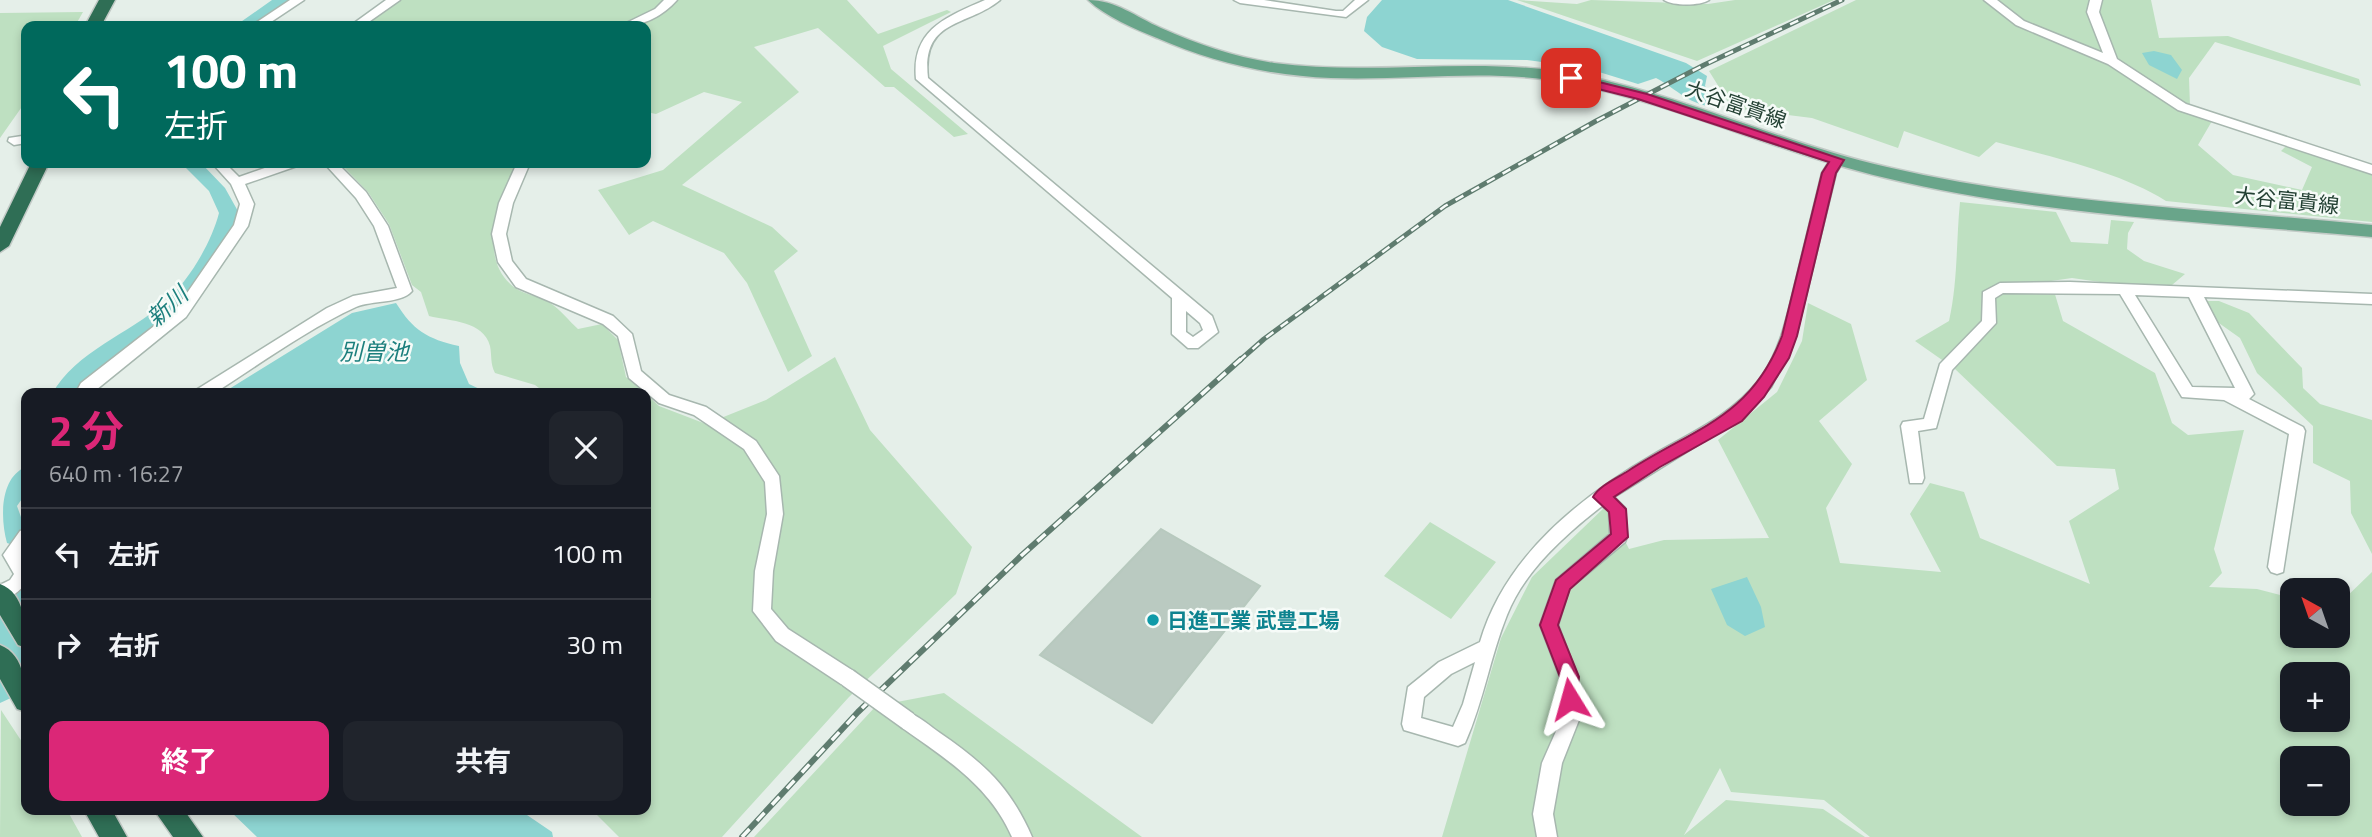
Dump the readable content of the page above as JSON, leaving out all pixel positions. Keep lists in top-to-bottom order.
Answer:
{
  "streets": {
    "main road": ["大谷富貴線"]
  },
  "water": ["新川", "別曽池"],
  "places": ["日進工業 武豊工場"],
  "north": "top left",
  "page": {
    "turn": ["100 m", "左折"],
    "heading": ["2 分", "640 m · 16:27"],
    "list": [
      {
        "name": "左折",
        "value": "100 m"
      },
      {
        "name": "右折",
        "value": "30 m"
      }
    ],
    "map_buttons": ["+", "−"],
    "buttons": ["終了", "共有"]
  }
}
